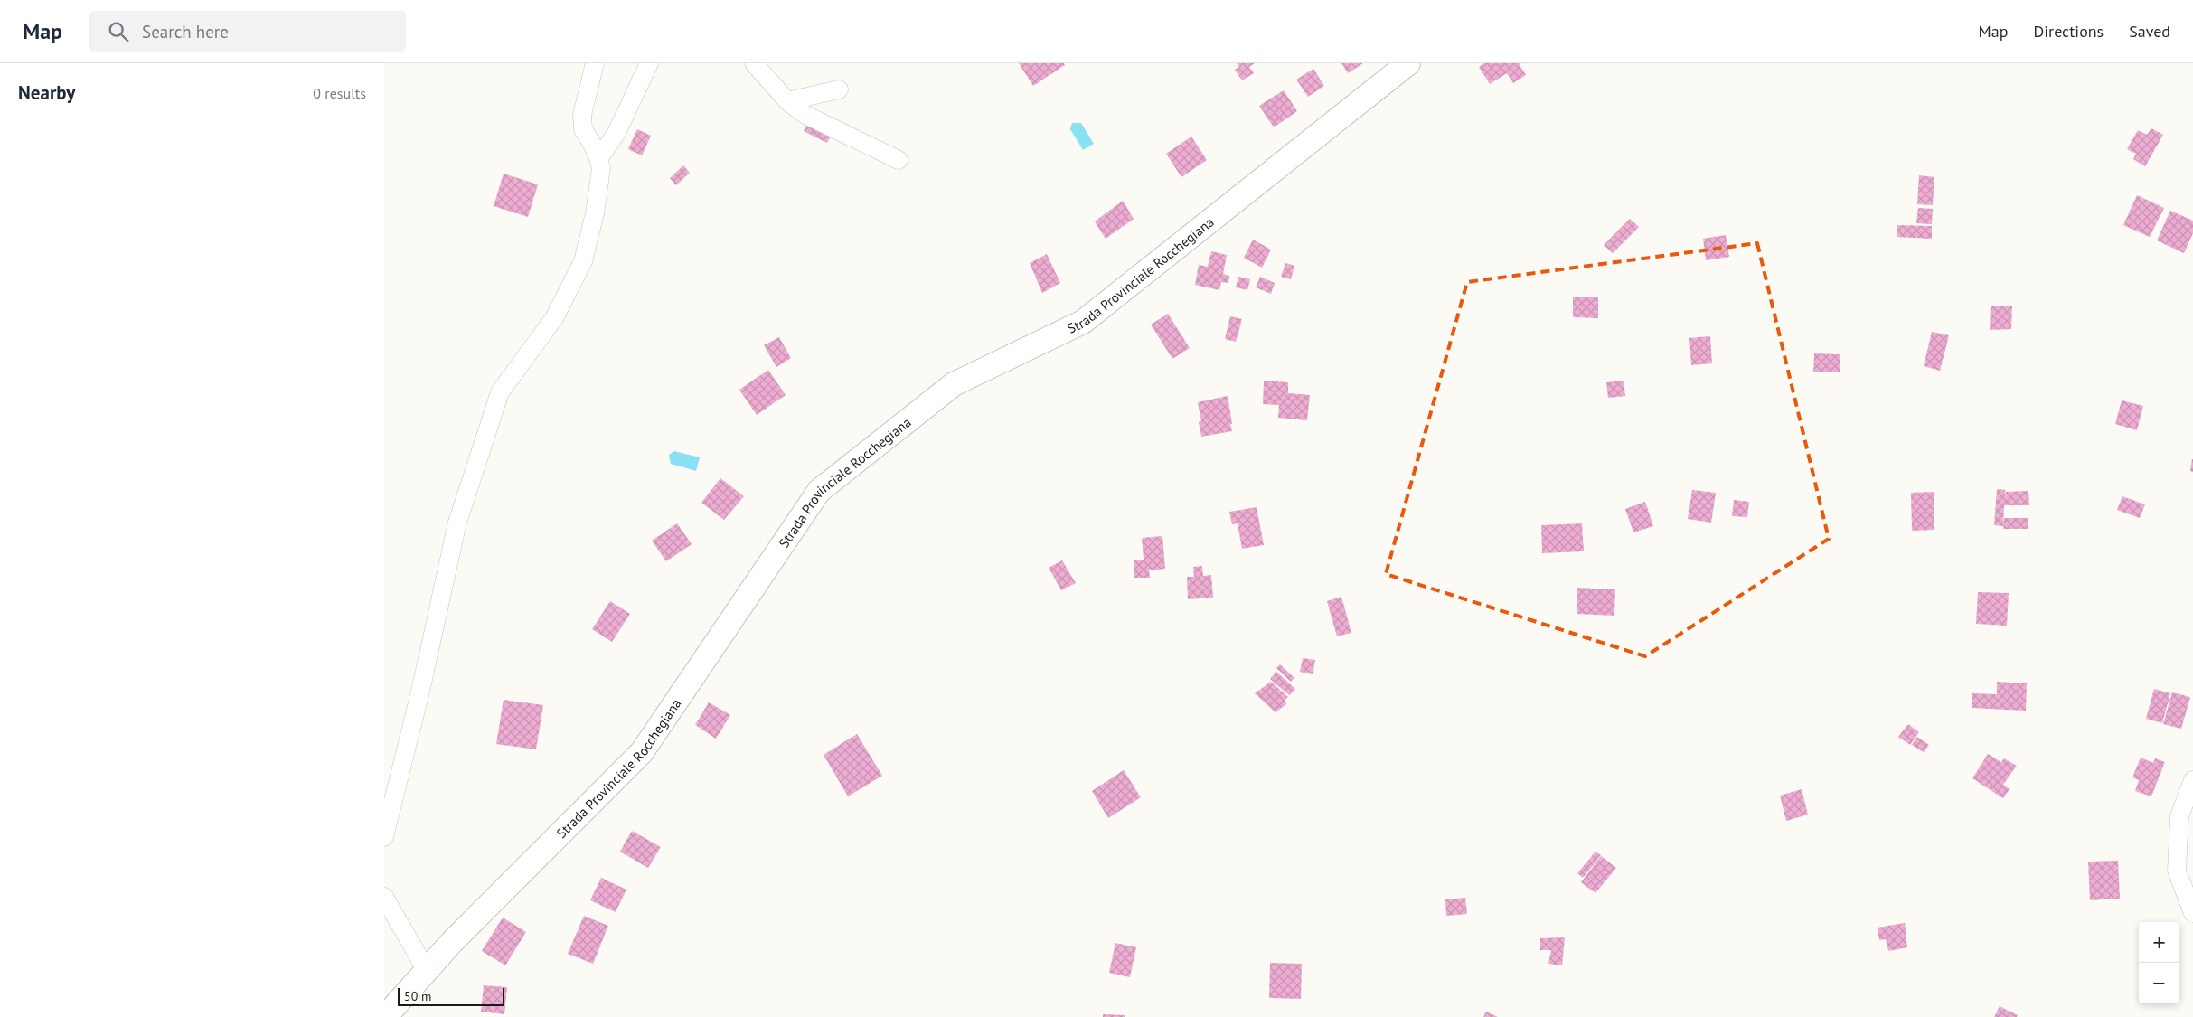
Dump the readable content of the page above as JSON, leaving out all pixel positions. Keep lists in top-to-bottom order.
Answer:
{
  "streets": {
    "main road": ["Strada Provinciale Rocchegiana"]
  },
  "scale_bar": "50 m",
  "page": {
    "header": "Map",
    "search": "Search here",
    "nav": ["Map", "Directions", "Saved"],
    "heading": ["Nearby", "0 results"],
    "map_buttons": ["+", "−"],
    "scale": "50 m"
  }
}
